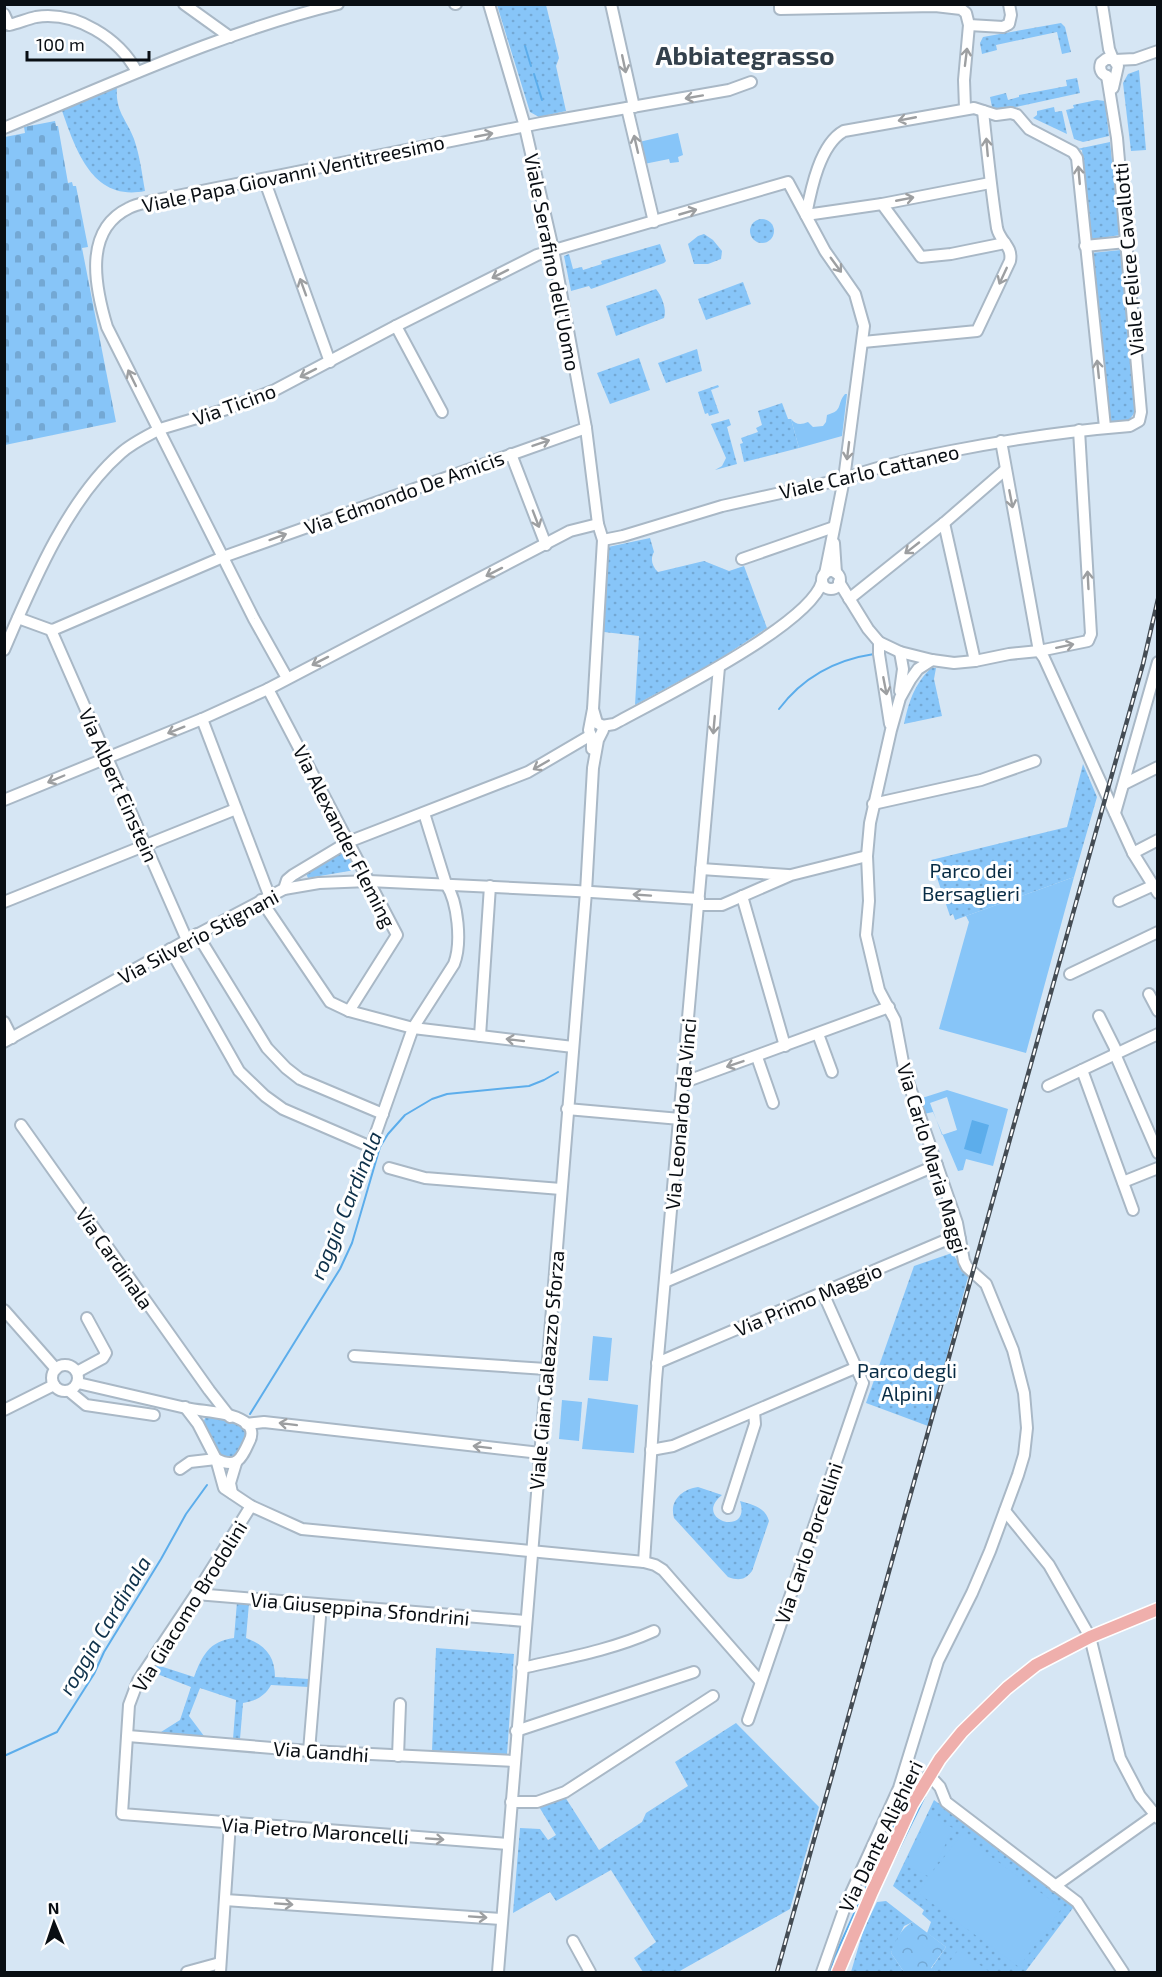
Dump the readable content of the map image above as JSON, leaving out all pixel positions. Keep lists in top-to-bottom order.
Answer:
{
  "streets": {
    "main road": ["Via Dante Alighieri"],
    "street": [
      "Viale Papa Giovanni Ventitreesimo",
      "Viale Felice Cavallotti",
      "Viale Serafino dell'Uomo",
      "Via Ticino",
      "Viale Carlo Cattaneo",
      "Via Edmondo De Amicis",
      "Via Albert Einstein",
      "Via Alexander Fleming",
      "Via Silverio Stignani",
      "Via Leonardo da Vinci",
      "Via Carlo Maria Maggi",
      "Via Cardinala",
      "Via Primo Maggio",
      "Viale Gian Galeazzo Sforza",
      "Via Carlo Porcellini",
      "Via Giacomo Brodolini",
      "Via Giuseppina Sfondrini",
      "Via Gandhi",
      "Via Pietro Maroncelli"
    ]
  },
  "crossings": [
    ["Viale Papa Giovanni Ventitreesimo", "Viale Serafino dell'Uomo"],
    ["Viale Papa Giovanni Ventitreesimo", "Via Ticino"],
    ["Viale Papa Giovanni Ventitreesimo", "Via Edmondo De Amicis"],
    ["Viale Felice Cavallotti", "Viale Carlo Cattaneo"],
    ["Viale Serafino dell'Uomo", "Via Ticino"],
    ["Viale Serafino dell'Uomo", "Viale Carlo Cattaneo"],
    ["Viale Serafino dell'Uomo", "Via Edmondo De Amicis"],
    ["Viale Serafino dell'Uomo", "Viale Gian Galeazzo Sforza"],
    ["Viale Carlo Cattaneo", "Viale Gian Galeazzo Sforza"],
    ["Via Edmondo De Amicis", "Via Albert Einstein"],
    ["Via Albert Einstein", "Via Silverio Stignani"],
    ["Via Alexander Fleming", "Via Silverio Stignani"],
    ["Via Silverio Stignani", "Via Leonardo da Vinci"],
    ["Via Silverio Stignani", "Viale Gian Galeazzo Sforza"],
    ["Via Leonardo da Vinci", "Via Primo Maggio"],
    ["Via Carlo Maria Maggi", "Via Primo Maggio"],
    ["Via Primo Maggio", "Via Carlo Porcellini"],
    ["Viale Gian Galeazzo Sforza", "Via Giuseppina Sfondrini"],
    ["Viale Gian Galeazzo Sforza", "Via Gandhi"],
    ["Viale Gian Galeazzo Sforza", "Via Pietro Maroncelli"],
    ["Via Giacomo Brodolini", "Via Giuseppina Sfondrini"],
    ["Via Giacomo Brodolini", "Via Gandhi"],
    ["Via Giacomo Brodolini", "Via Pietro Maroncelli"]
  ],
  "one_way": ["Via Edmondo De Amicis"],
  "districts": ["Abbiategrasso"],
  "water": ["roggia Cardinala"],
  "parks": ["Parco dei Bersaglieri", "Parco degli Alpini"],
  "scale_bar": "100 m",
  "north": "top"
}
